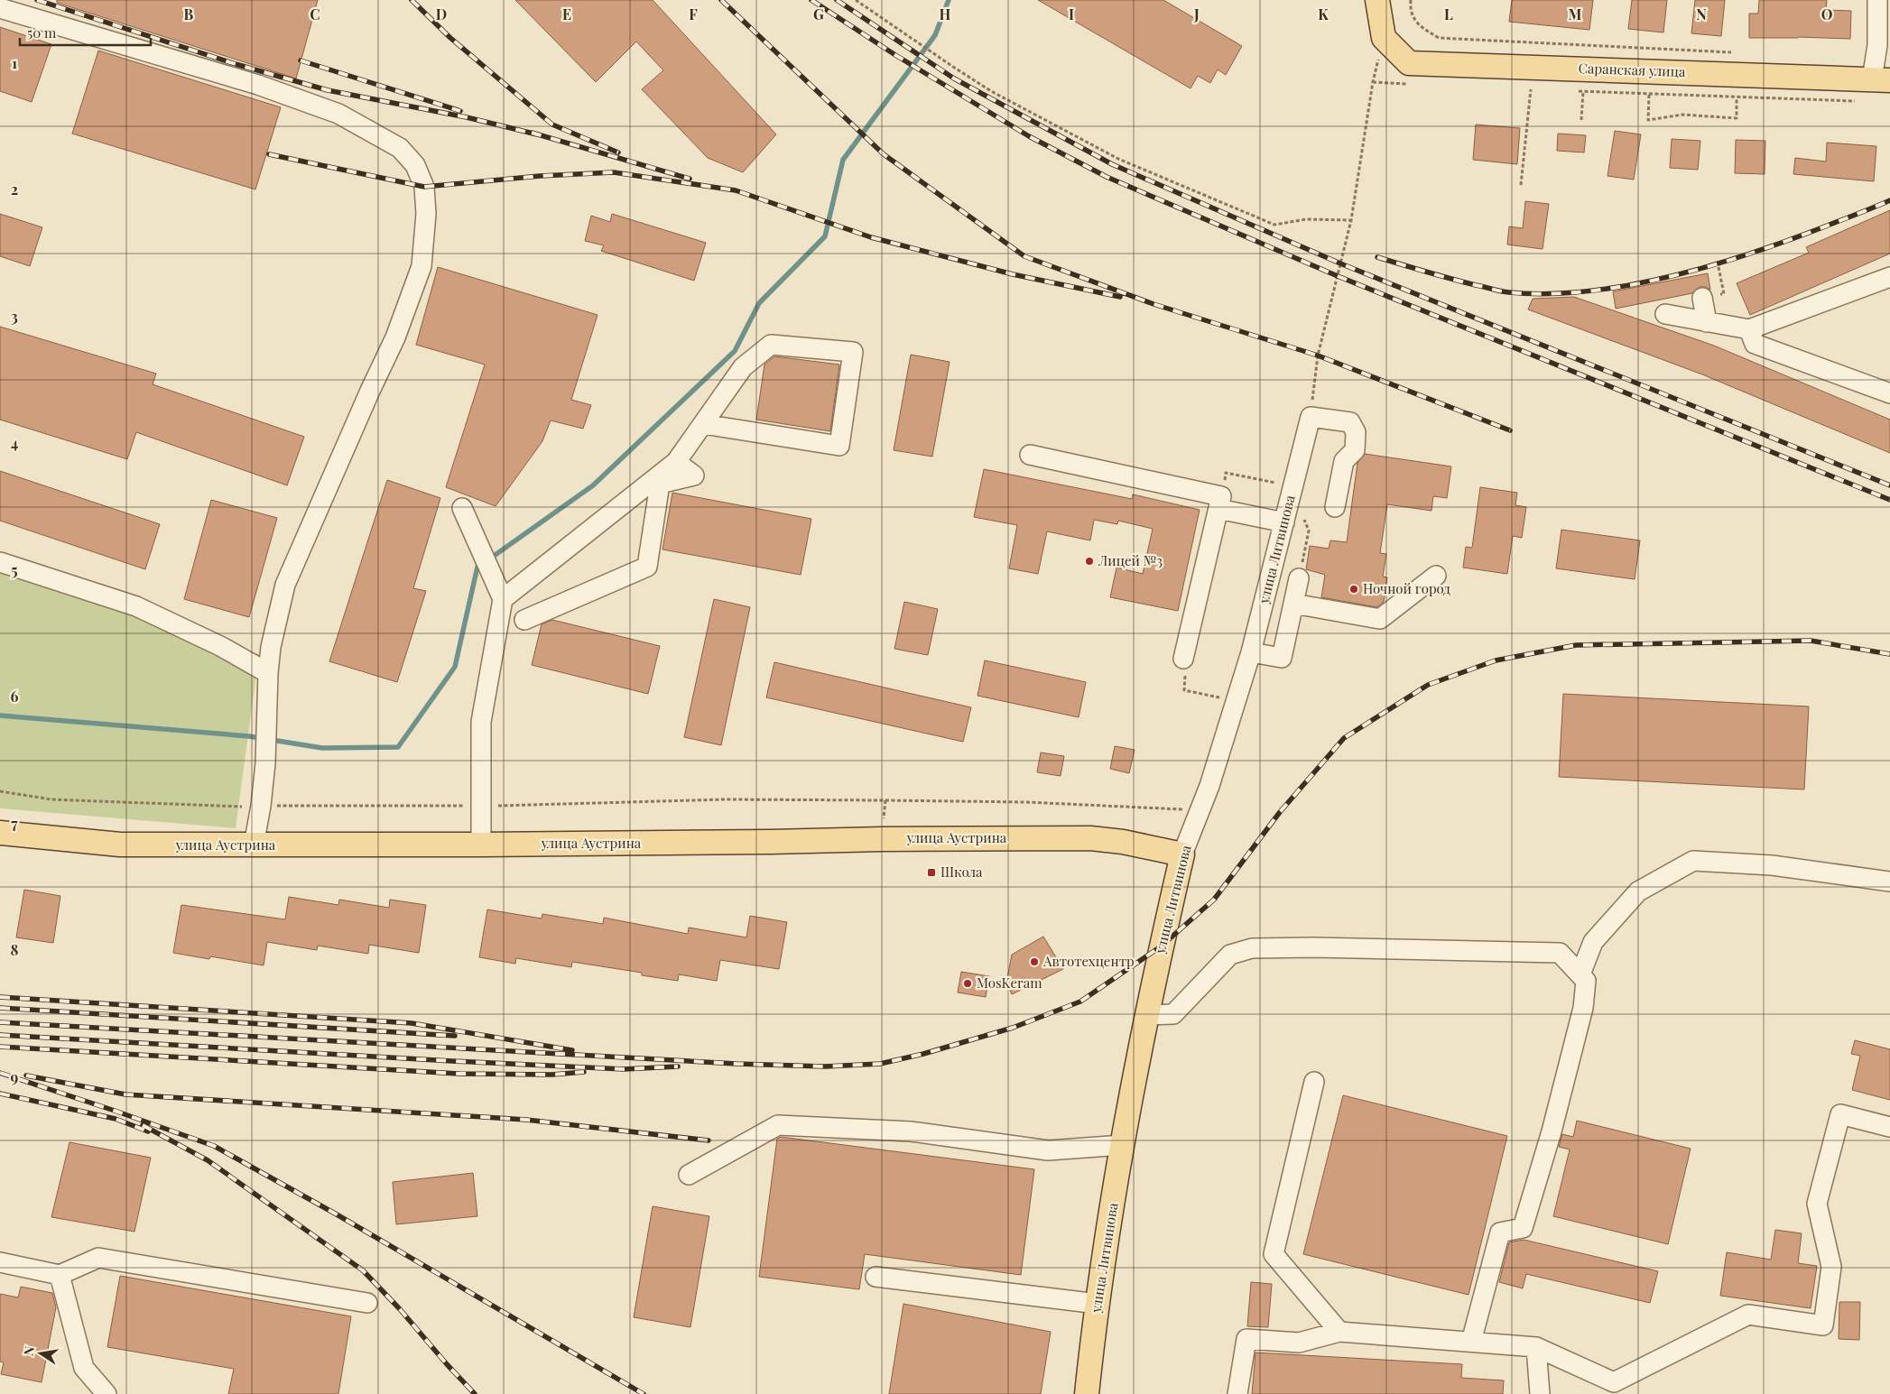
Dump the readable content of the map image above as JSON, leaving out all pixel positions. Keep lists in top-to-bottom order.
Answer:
{
  "streets": {
    "main road": ["Саранская улица", "улица Литвинова", "улица Аустрина"]
  },
  "crossings": [
    ["улица Литвинова", "улица Аустрина"]
  ],
  "places": {
    "other": [
      "Лицей №3",
      "Ночной город",
      "Автотехцентр",
      "MosKeram"
    ],
    "transit": ["Школа"]
  },
  "scale_bar": "50 m",
  "north": "left",
  "grid": {
    "columns": [
      "B",
      "C",
      "D",
      "E",
      "F",
      "G",
      "H",
      "I",
      "J",
      "K",
      "L",
      "M",
      "N",
      "O"
    ],
    "rows": [
      "1",
      "2",
      "3",
      "4",
      "5",
      "6",
      "7",
      "8",
      "9"
    ]
  }
}
